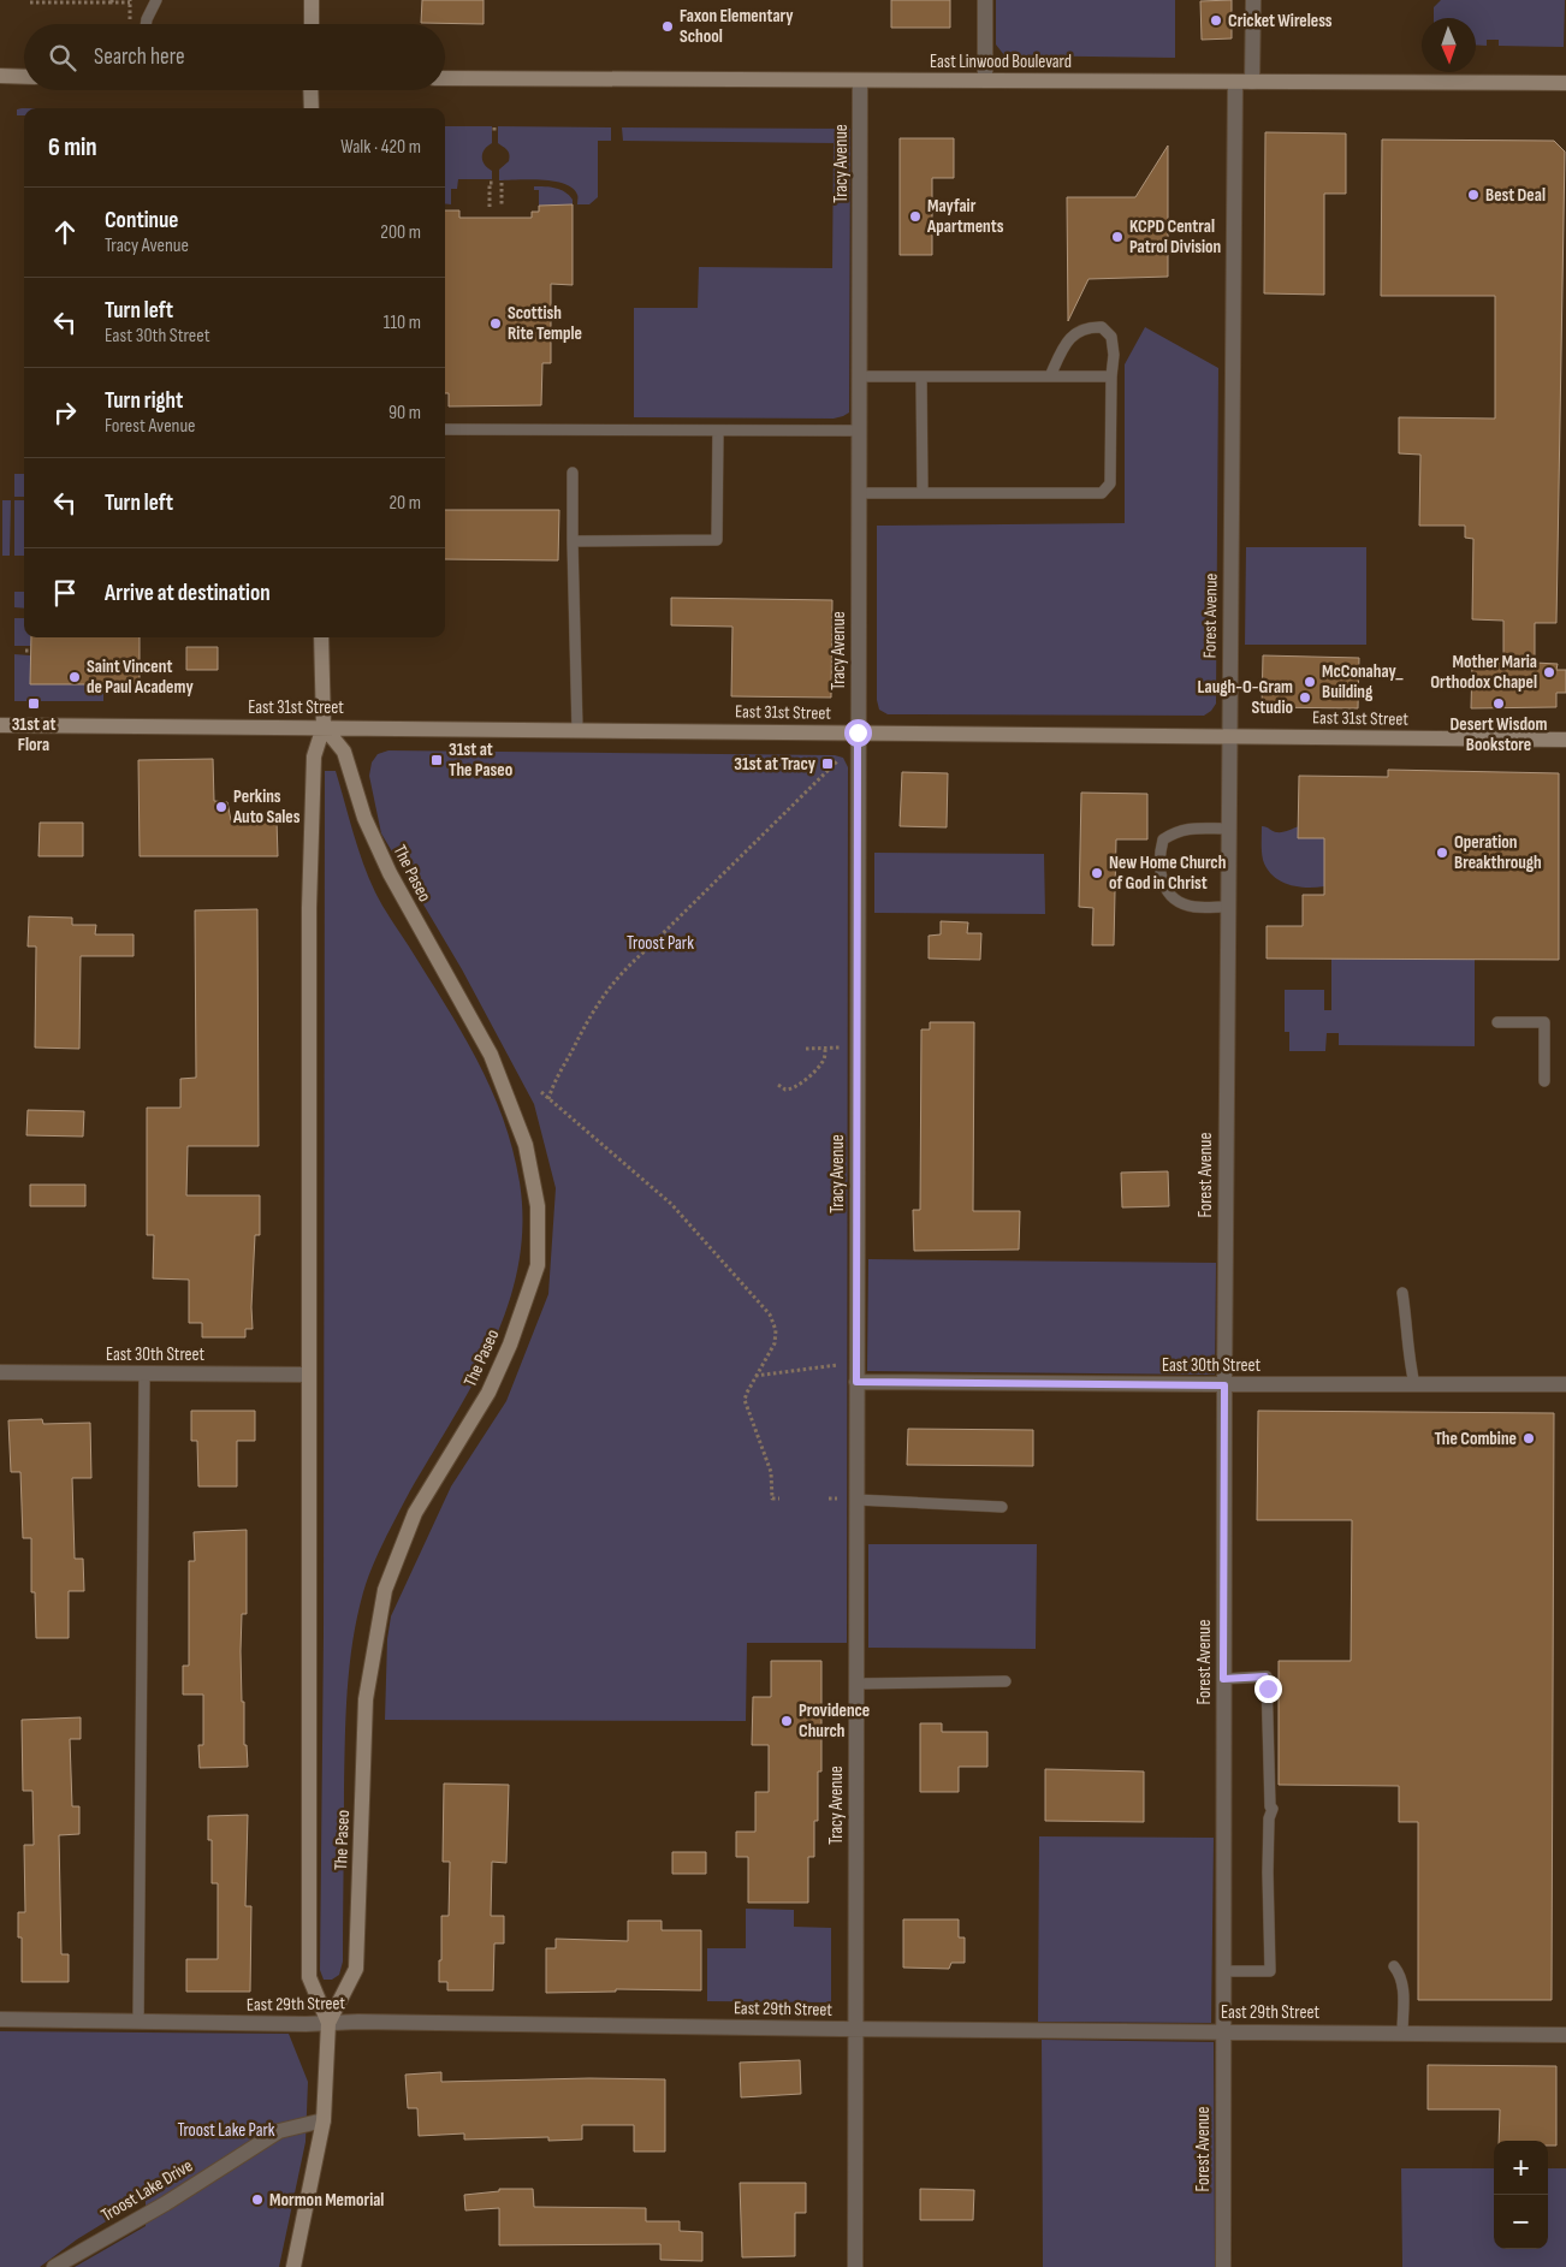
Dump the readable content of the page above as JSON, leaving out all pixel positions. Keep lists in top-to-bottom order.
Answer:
{
  "streets": {
    "main road": ["East Linwood Boulevard", "East 31st Street", "The Paseo"],
    "street": [
      "Tracy Avenue",
      "Forest Avenue",
      "East 30th Street",
      "East 29th Street",
      "Troost Lake Drive"
    ]
  },
  "crossings": [
    ["East Linwood Boulevard", "Tracy Avenue"],
    ["East Linwood Boulevard", "Forest Avenue"],
    ["Tracy Avenue", "East 31st Street"],
    ["Tracy Avenue", "East 30th Street"],
    ["Tracy Avenue", "East 29th Street"],
    ["Forest Avenue", "East 31st Street"],
    ["Forest Avenue", "East 30th Street"],
    ["Forest Avenue", "East 29th Street"],
    ["East 31st Street", "The Paseo"],
    ["The Paseo", "East 30th Street"],
    ["The Paseo", "East 29th Street"],
    ["The Paseo", "Troost Lake Drive"]
  ],
  "parks": ["Troost Park", "Troost Lake Park"],
  "places": {
    "other": [
      "Cricket Wireless",
      "Faxon Elementary School",
      "Best Deal",
      "Mayfair Apartments",
      "KCPD Central Patrol Division",
      "Scottish Rite Temple",
      "Mother Maria Orthodox Chapel",
      "Saint Vincent de Paul Academy",
      "McConahay_ Building",
      "Laugh-O-Gram Studio",
      "Desert Wisdom Bookstore",
      "Perkins Auto Sales",
      "Operation Breakthrough",
      "New Home Church of God in Christ",
      "The Combine",
      "Providence Church",
      "Mormon Memorial"
    ],
    "transit": ["31st at Flora", "31st at The Paseo", "31st at Tracy"]
  },
  "north": "bottom",
  "page": {
    "search": "Search here",
    "heading": ["6 min", "Walk · 420 m"],
    "list": [
      ["Continue", "Tracy Avenue", "200 m"],
      ["Turn left", "East 30th Street", "110 m"],
      ["Turn right", "Forest Avenue", "90 m"],
      ["Turn left", "20 m"],
      "Arrive at destination"
    ],
    "map_buttons": ["+", "−"]
  }
}
